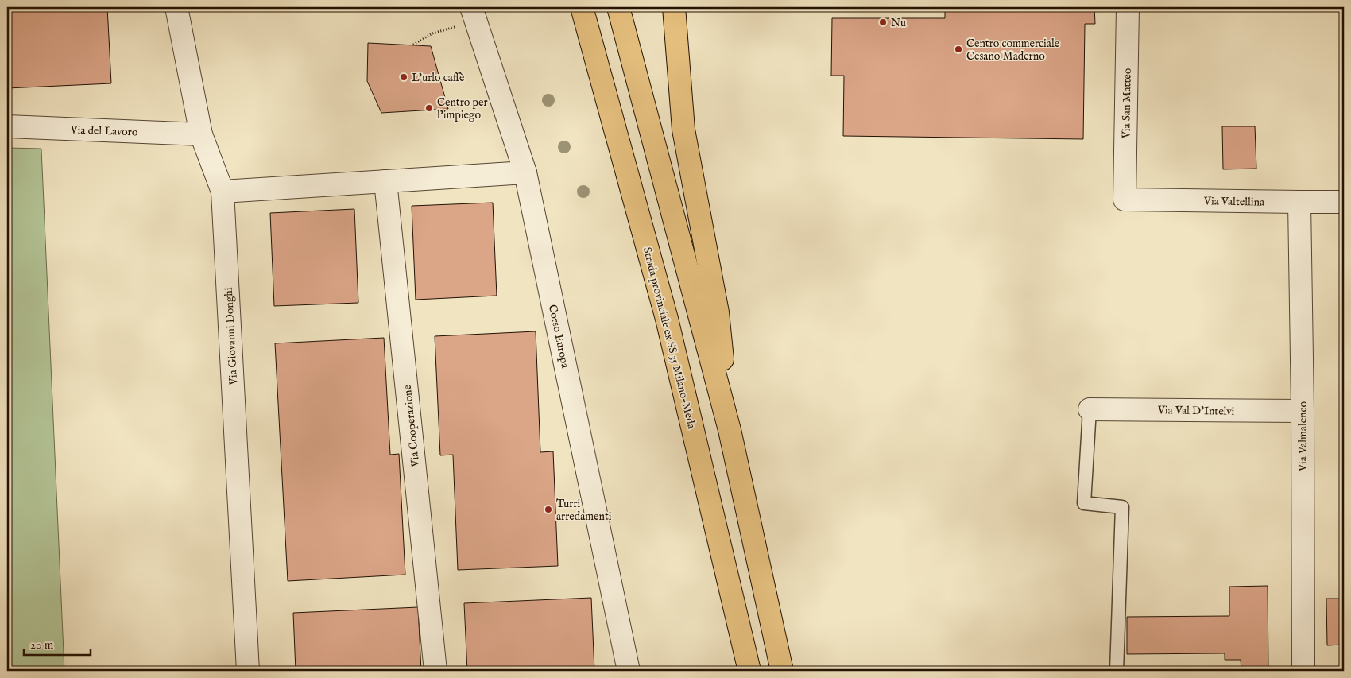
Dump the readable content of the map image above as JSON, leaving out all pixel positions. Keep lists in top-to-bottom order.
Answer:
{
  "streets": {
    "highway": ["Strada provinciale ex SS 35 Milano-Meda"],
    "street": [
      "Via San Matteo",
      "Via del Lavoro",
      "Via Valtellina",
      "Via Giovanni Donghi",
      "Corso Europa",
      "Via Val D'Intelvi",
      "Via Cooperazione",
      "Via Valmalenco"
    ]
  },
  "crossings": [
    ["Via San Matteo", "Via Valtellina"],
    ["Via del Lavoro", "Via Giovanni Donghi"],
    ["Via Valtellina", "Via Valmalenco"],
    ["Via Val D'Intelvi", "Via Valmalenco"]
  ],
  "places": [
    "Nu",
    "Centro commerciale Cesano Maderno",
    "L'urlo caffè",
    "Centro per l'impiego",
    "Turri arredamenti"
  ],
  "scale_bar": "20 m"
}
